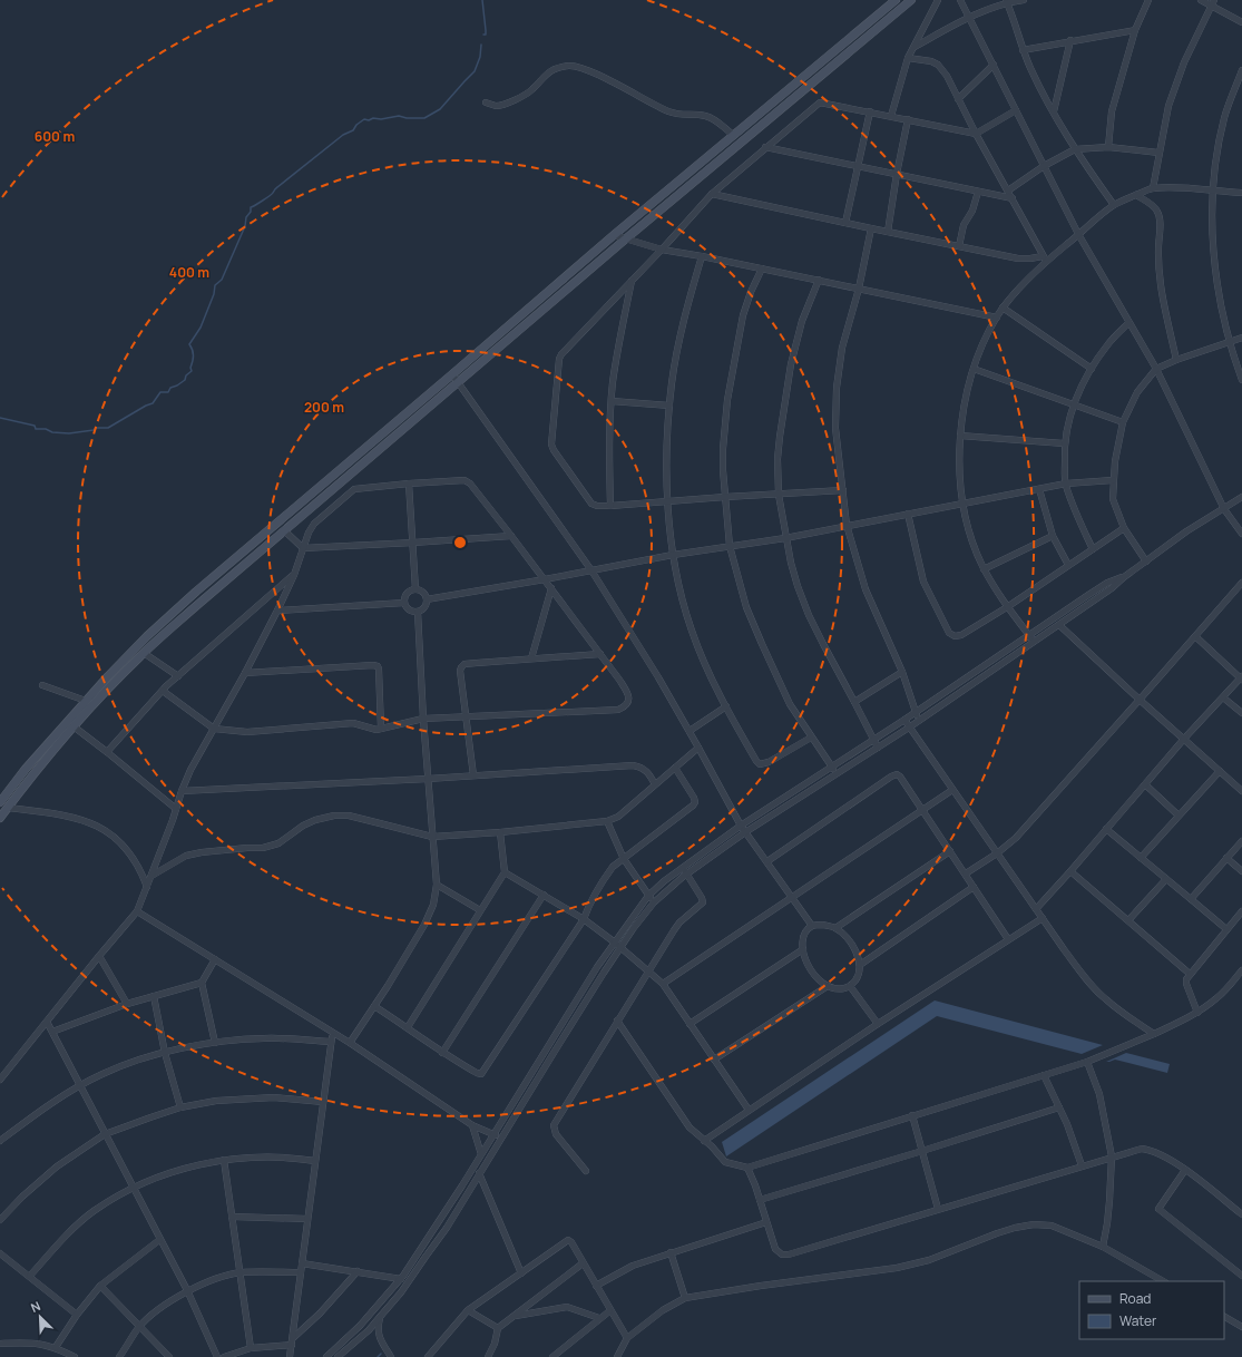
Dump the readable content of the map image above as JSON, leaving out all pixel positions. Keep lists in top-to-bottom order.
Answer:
{
  "legend": ["Road", "Water"],
  "north": "top left",
  "rings": ["600 m", "400 m", "200 m"]
}
